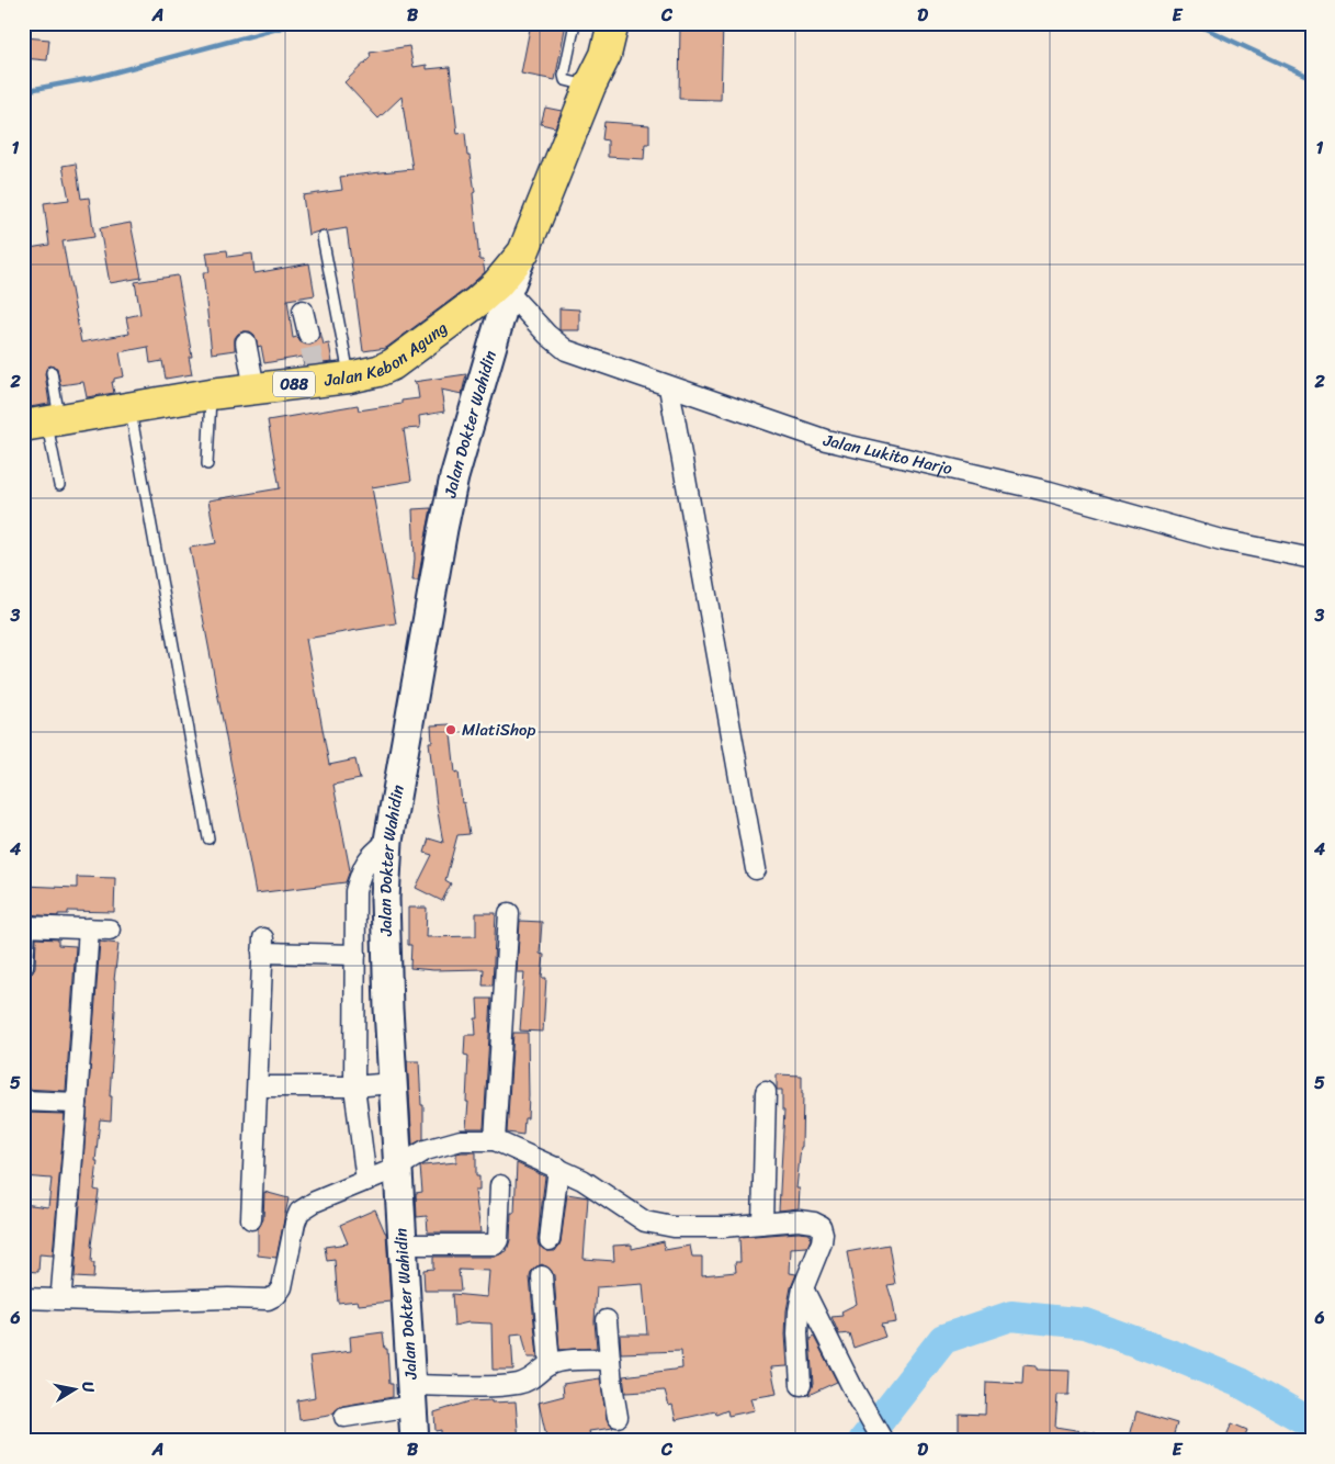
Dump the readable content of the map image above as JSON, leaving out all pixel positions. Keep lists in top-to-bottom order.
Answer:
{
  "streets": {
    "main road": ["Jalan Kebon Agung", "088", "Jalan Dokter Wahidin"],
    "street": ["Jalan Lukito Harjo"]
  },
  "crossings": [
    ["Jalan Kebon Agung", "Jalan Dokter Wahidin"],
    ["Jalan Kebon Agung", "Jalan Lukito Harjo"],
    ["Jalan Dokter Wahidin", "Jalan Lukito Harjo"]
  ],
  "places": ["MlatiShop"],
  "north": "right",
  "grid": {
    "columns": [
      "A",
      "B",
      "C",
      "D",
      "E"
    ],
    "rows": [
      "1",
      "2",
      "3",
      "4",
      "5",
      "6"
    ]
  }
}
